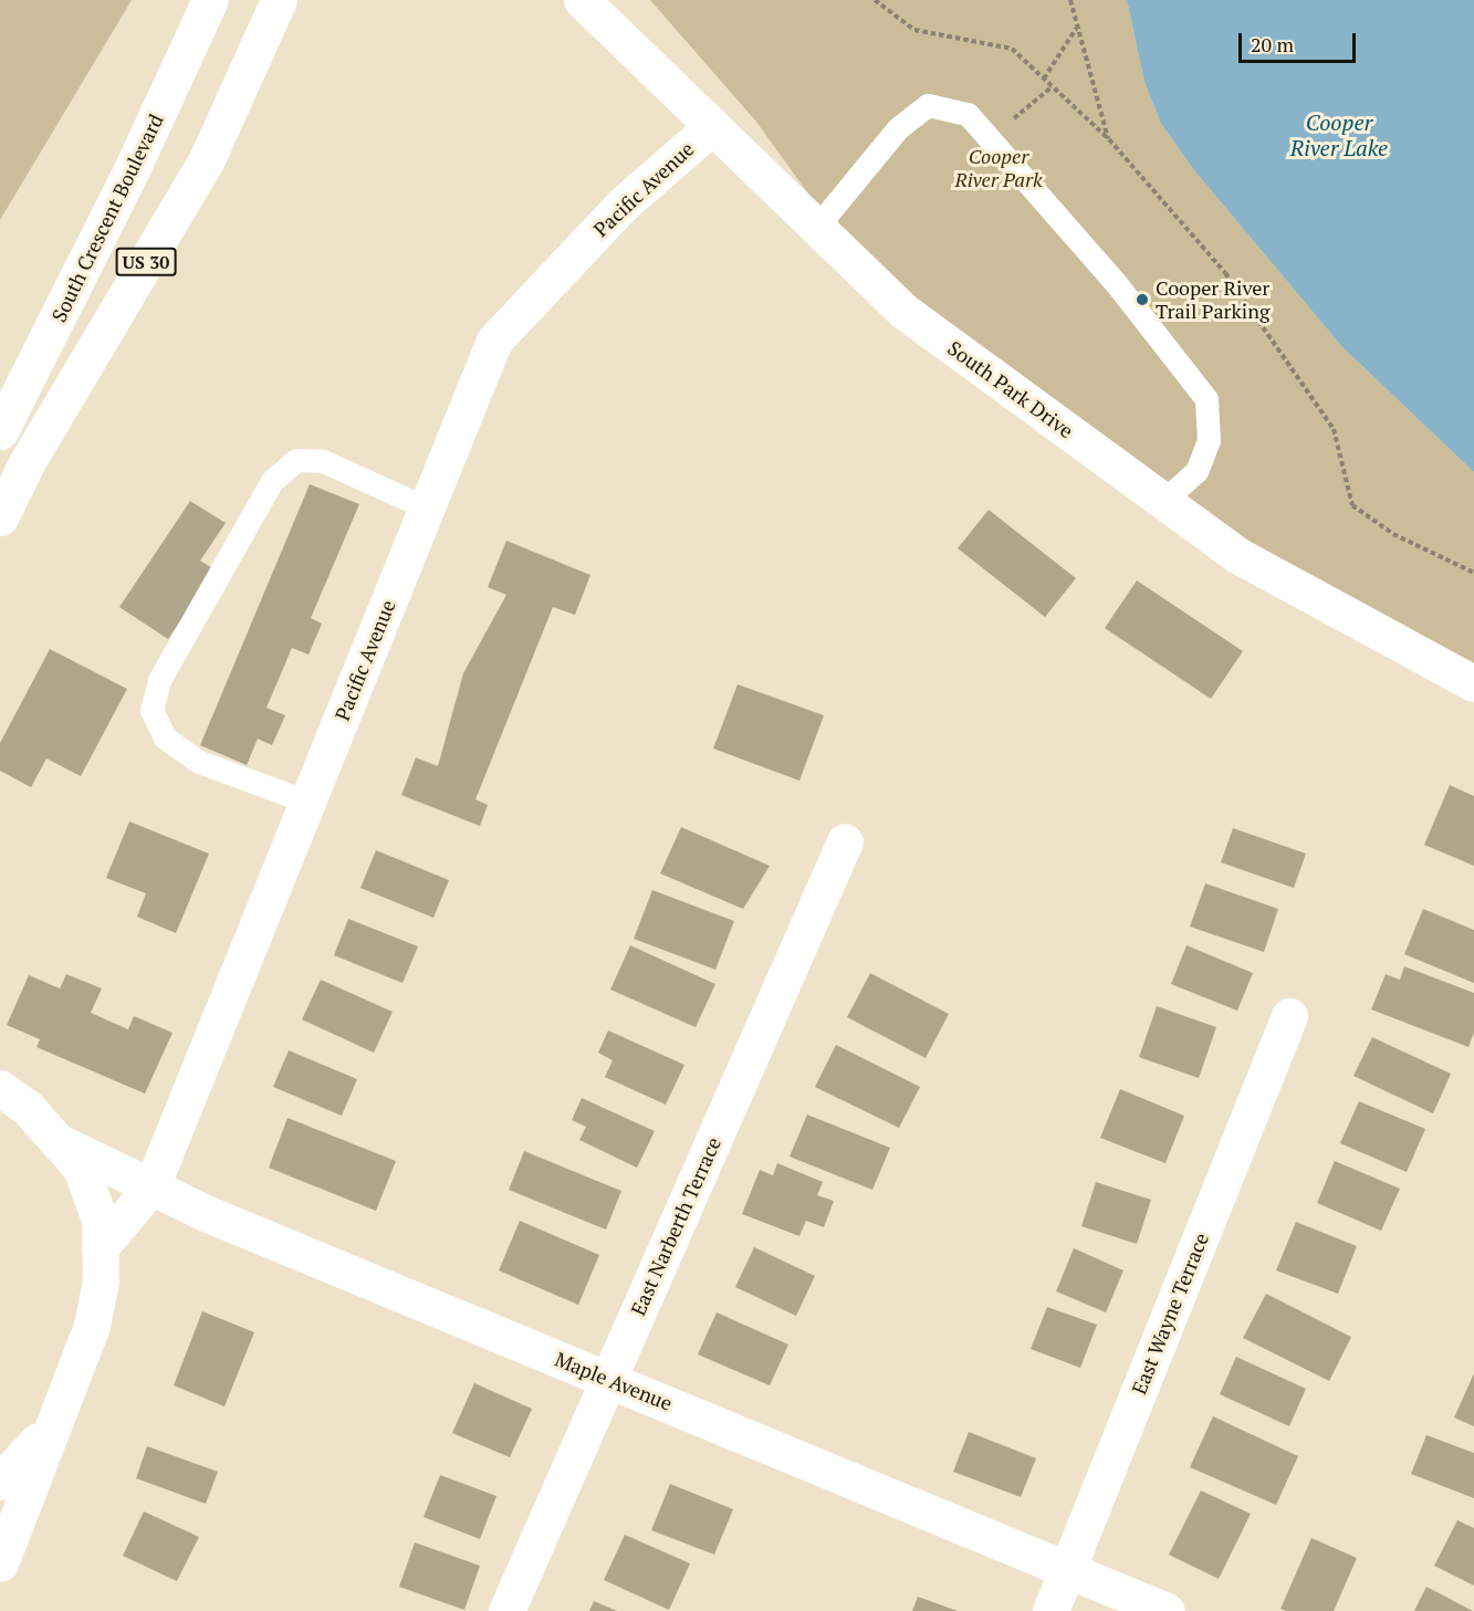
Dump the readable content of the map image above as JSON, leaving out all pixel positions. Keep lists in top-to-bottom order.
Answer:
{
  "streets": {
    "main road": [
      "Pacific Avenue",
      "South Crescent Boulevard",
      "US 30",
      "South Park Drive",
      "East Narberth Terrace",
      "East Wayne Terrace",
      "Maple Avenue"
    ]
  },
  "crossings": [
    ["Pacific Avenue", "South Park Drive"],
    ["Pacific Avenue", "Maple Avenue"],
    ["East Narberth Terrace", "Maple Avenue"],
    ["East Wayne Terrace", "Maple Avenue"]
  ],
  "water": ["Cooper River Lake"],
  "parks": ["Cooper River Park"],
  "places": ["Cooper River Trail Parking"],
  "scale_bar": "20 m"
}
